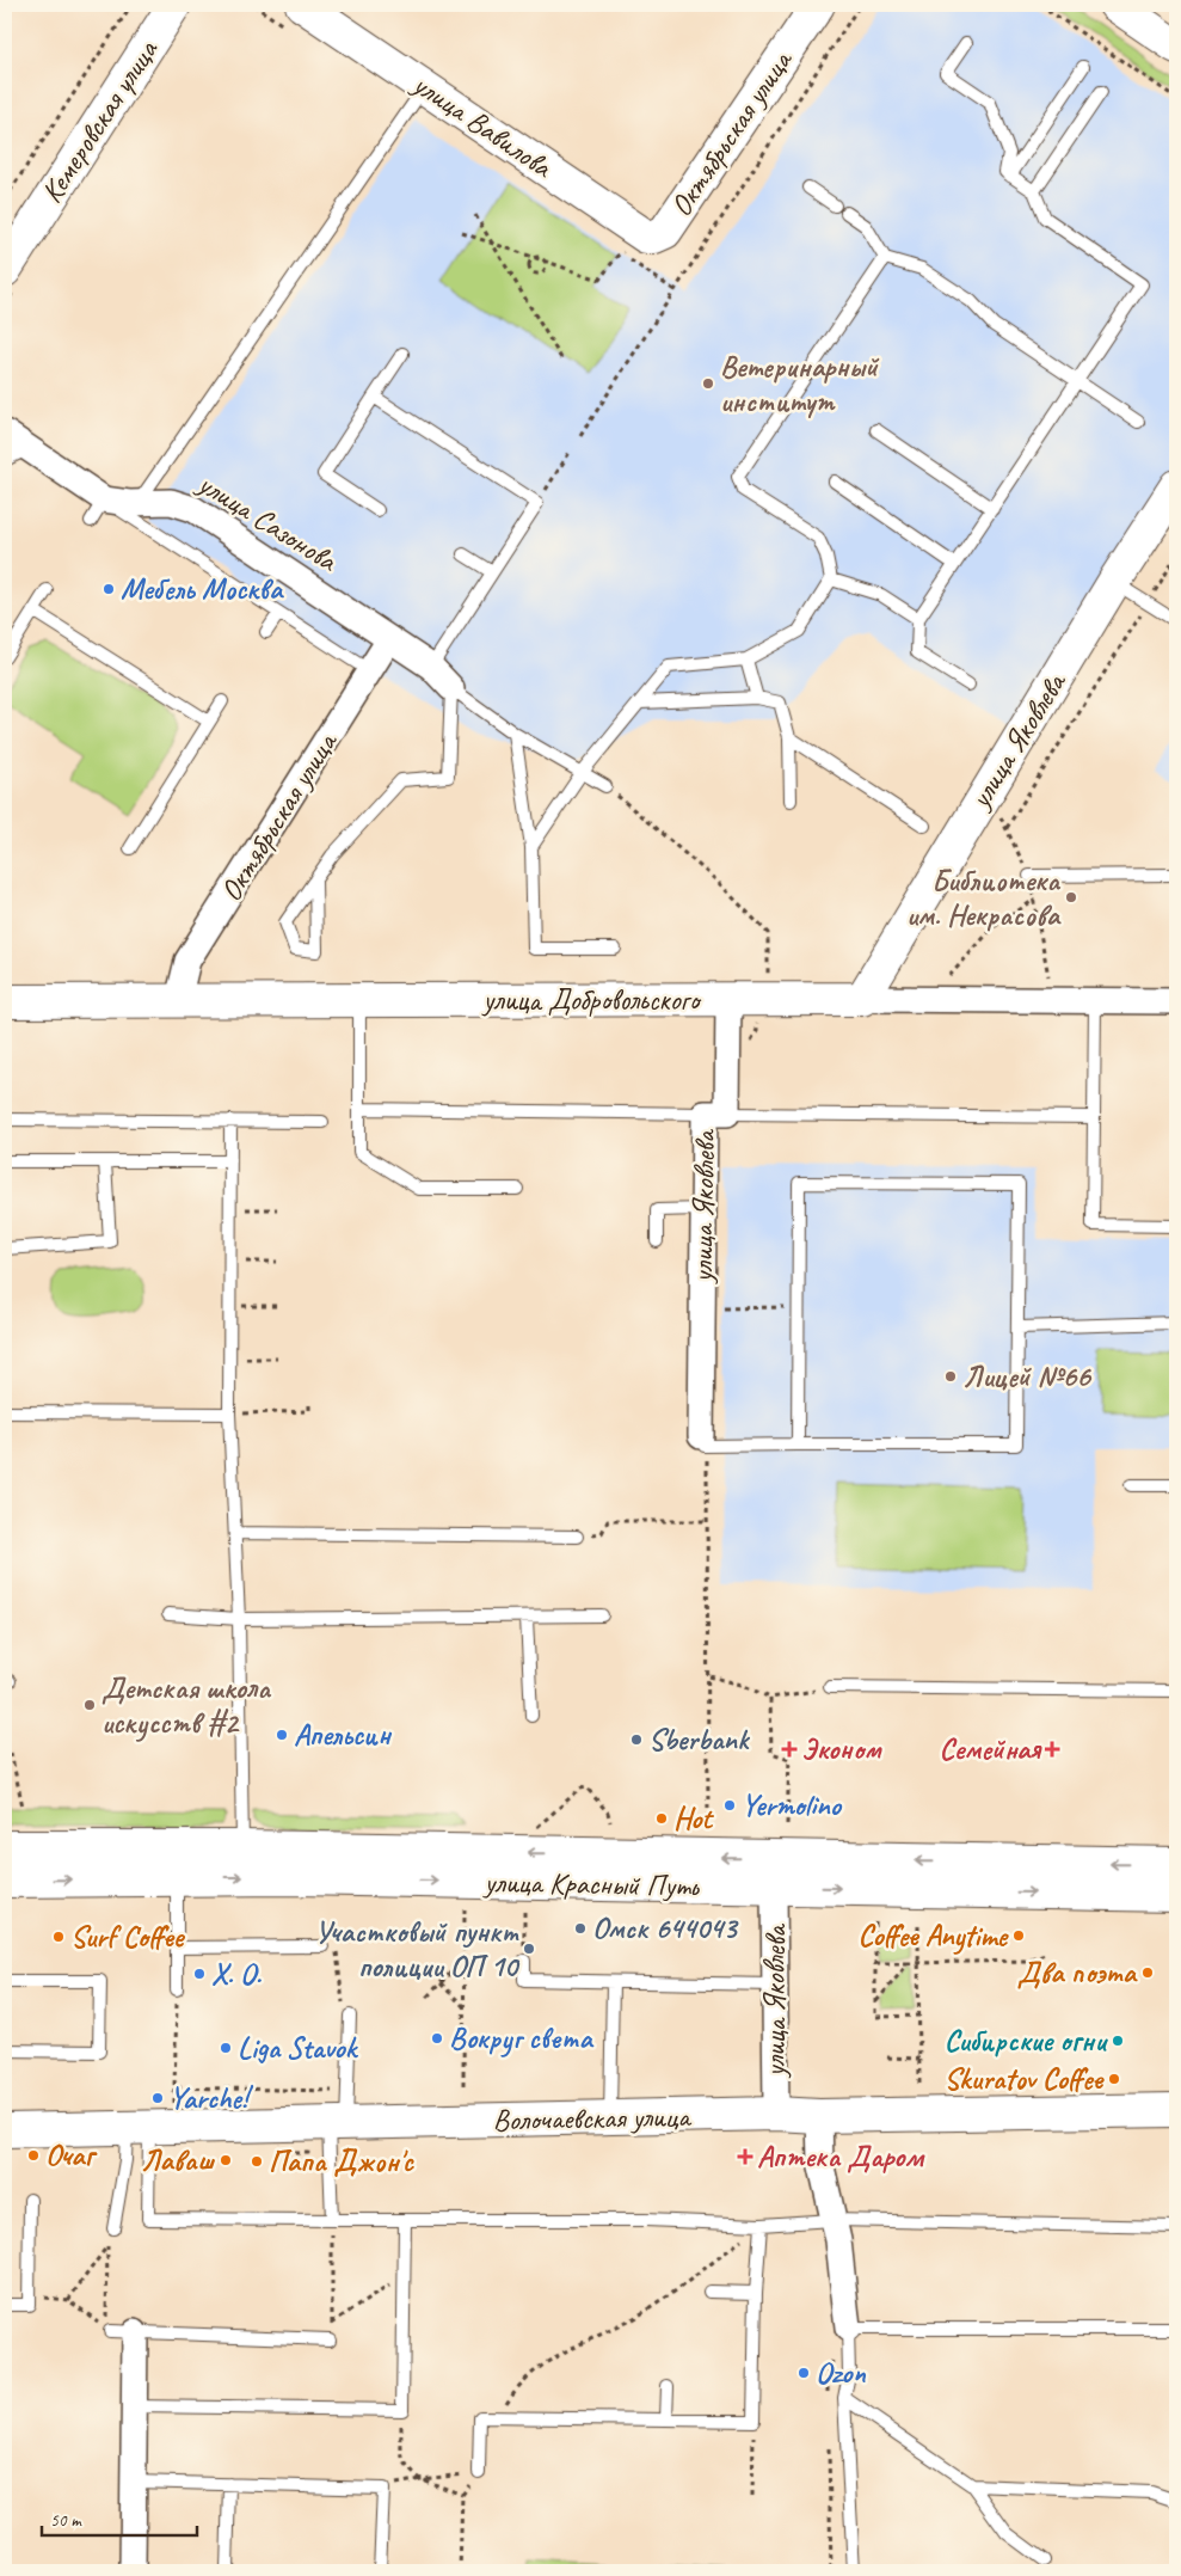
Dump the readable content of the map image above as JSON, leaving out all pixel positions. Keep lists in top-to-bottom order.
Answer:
{
  "streets": {
    "street": [
      "Кемеровская улица",
      "улица Вавилова",
      "Октябрьская улица",
      "улица Сазонова",
      "улица Яковлева",
      "улица Добровольского",
      "улица Красный Путь",
      "Волочаевская улица"
    ]
  },
  "crossings": [
    ["улица Вавилова", "Октябрьская улица"],
    ["Октябрьская улица", "улица Сазонова"],
    ["Октябрьская улица", "улица Добровольского"],
    ["улица Яковлева", "улица Добровольского"],
    ["улица Яковлева", "улица Красный Путь"],
    ["улица Яковлева", "Волочаевская улица"]
  ],
  "places": {
    "other": [
      "Ветеринарный институт",
      "Мебель Москва",
      "Библиотека им. Некрасова",
      "Лицей №66",
      "Детская школа искусств #2",
      "Апельсин",
      "Sberbank",
      "Yermolino",
      "Hot",
      "Омск 644043",
      "Coffee Anytime",
      "Surf Coffee",
      "Участковый пункт полиции ОП 10",
      "Два поэта",
      "X. O.",
      "Вокруг света",
      "Сибирские огни",
      "Liga Stavok",
      "Skuratov Coffee",
      "Yarche!",
      "Очаг",
      "Лаваш",
      "Папа Джон'с",
      "Ozon"
    ],
    "health": ["Эконом", "Семейная", "Аптека Даром"]
  },
  "scale_bar": "50 m"
}
